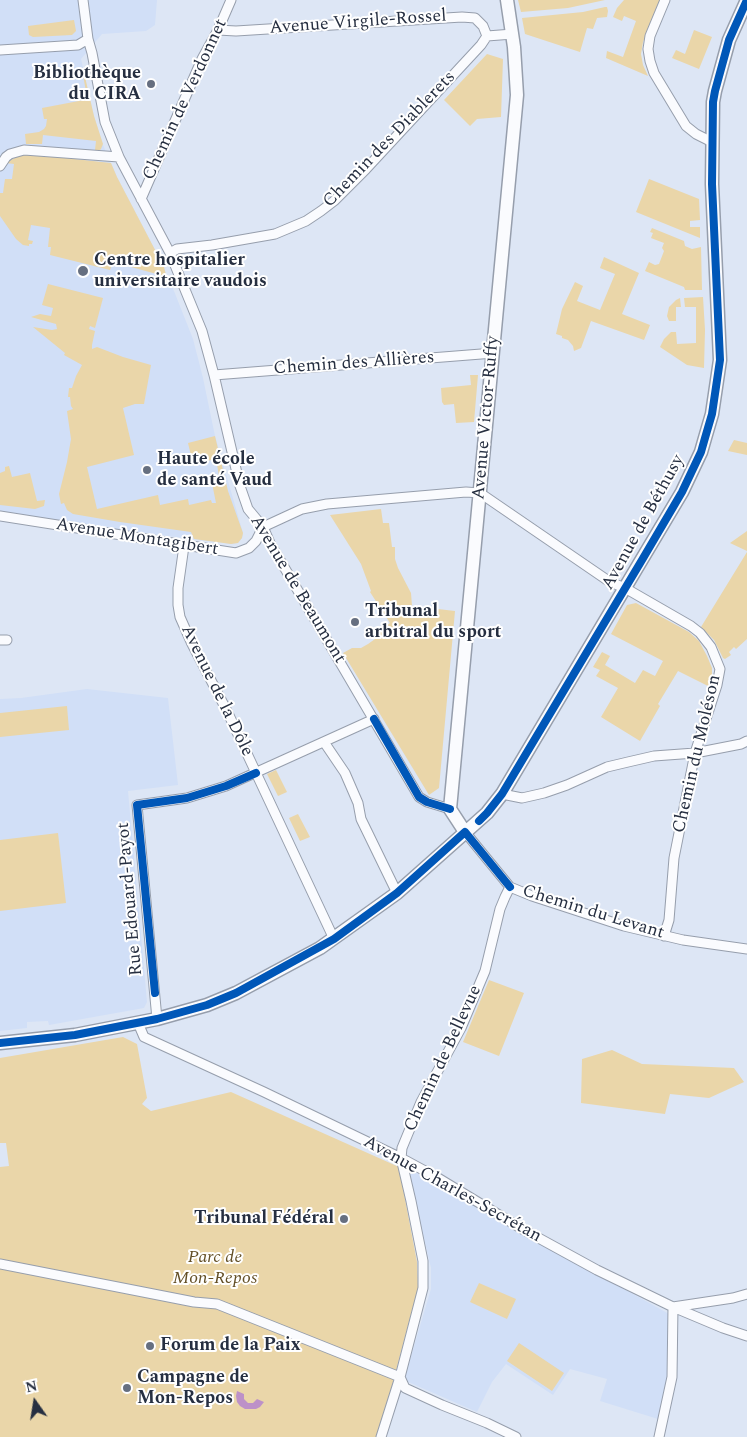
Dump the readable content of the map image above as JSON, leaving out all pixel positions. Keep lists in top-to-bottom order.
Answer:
{
  "streets": {
    "street": [
      "Avenue Virgile-Rossel",
      "Chemin de Verdonnet",
      "Chemin des Diablerets",
      "Chemin des Allières",
      "Avenue Victor-Ruffy",
      "Avenue de Béthusy",
      "Avenue Montagibert",
      "Avenue de Beaumont",
      "Avenue de la Dôle",
      "Chemin du Moléson",
      "Rue Edouard-Payot",
      "Chemin du Levant",
      "Chemin de Bellevue",
      "Avenue Charles-Secrétan"
    ]
  },
  "crossings": [
    ["Avenue Virgile-Rossel", "Chemin de Verdonnet"],
    ["Avenue Virgile-Rossel", "Chemin des Diablerets"],
    ["Chemin de Verdonnet", "Avenue de Beaumont"],
    ["Chemin des Diablerets", "Avenue de Beaumont"],
    ["Chemin des Allières", "Avenue Victor-Ruffy"],
    ["Chemin des Allières", "Avenue de Beaumont"],
    ["Avenue Victor-Ruffy", "Avenue de Beaumont"],
    ["Avenue Victor-Ruffy", "Chemin du Moléson"],
    ["Avenue de Béthusy", "Avenue de la Dôle"],
    ["Avenue de Béthusy", "Chemin du Moléson"],
    ["Avenue de Béthusy", "Rue Edouard-Payot"],
    ["Avenue de Béthusy", "Chemin du Levant"],
    ["Avenue de Béthusy", "Avenue Charles-Secrétan"],
    ["Avenue Montagibert", "Avenue de Beaumont"],
    ["Avenue Montagibert", "Avenue de la Dôle"],
    ["Avenue de la Dôle", "Rue Edouard-Payot"],
    ["Chemin du Moléson", "Chemin du Levant"],
    ["Chemin du Levant", "Chemin de Bellevue"],
    ["Chemin de Bellevue", "Avenue Charles-Secrétan"]
  ],
  "parks": ["Parc de Mon-Repos"],
  "places": [
    "Bibliothèque du CIRA",
    "Centre hospitalier universitaire vaudois",
    "Haute école de santé Vaud",
    "Tribunal arbitral du sport",
    "Tribunal Fédéral",
    "Forum de la Paix",
    "Campagne de Mon-Repos"
  ],
  "north": "top"
}
